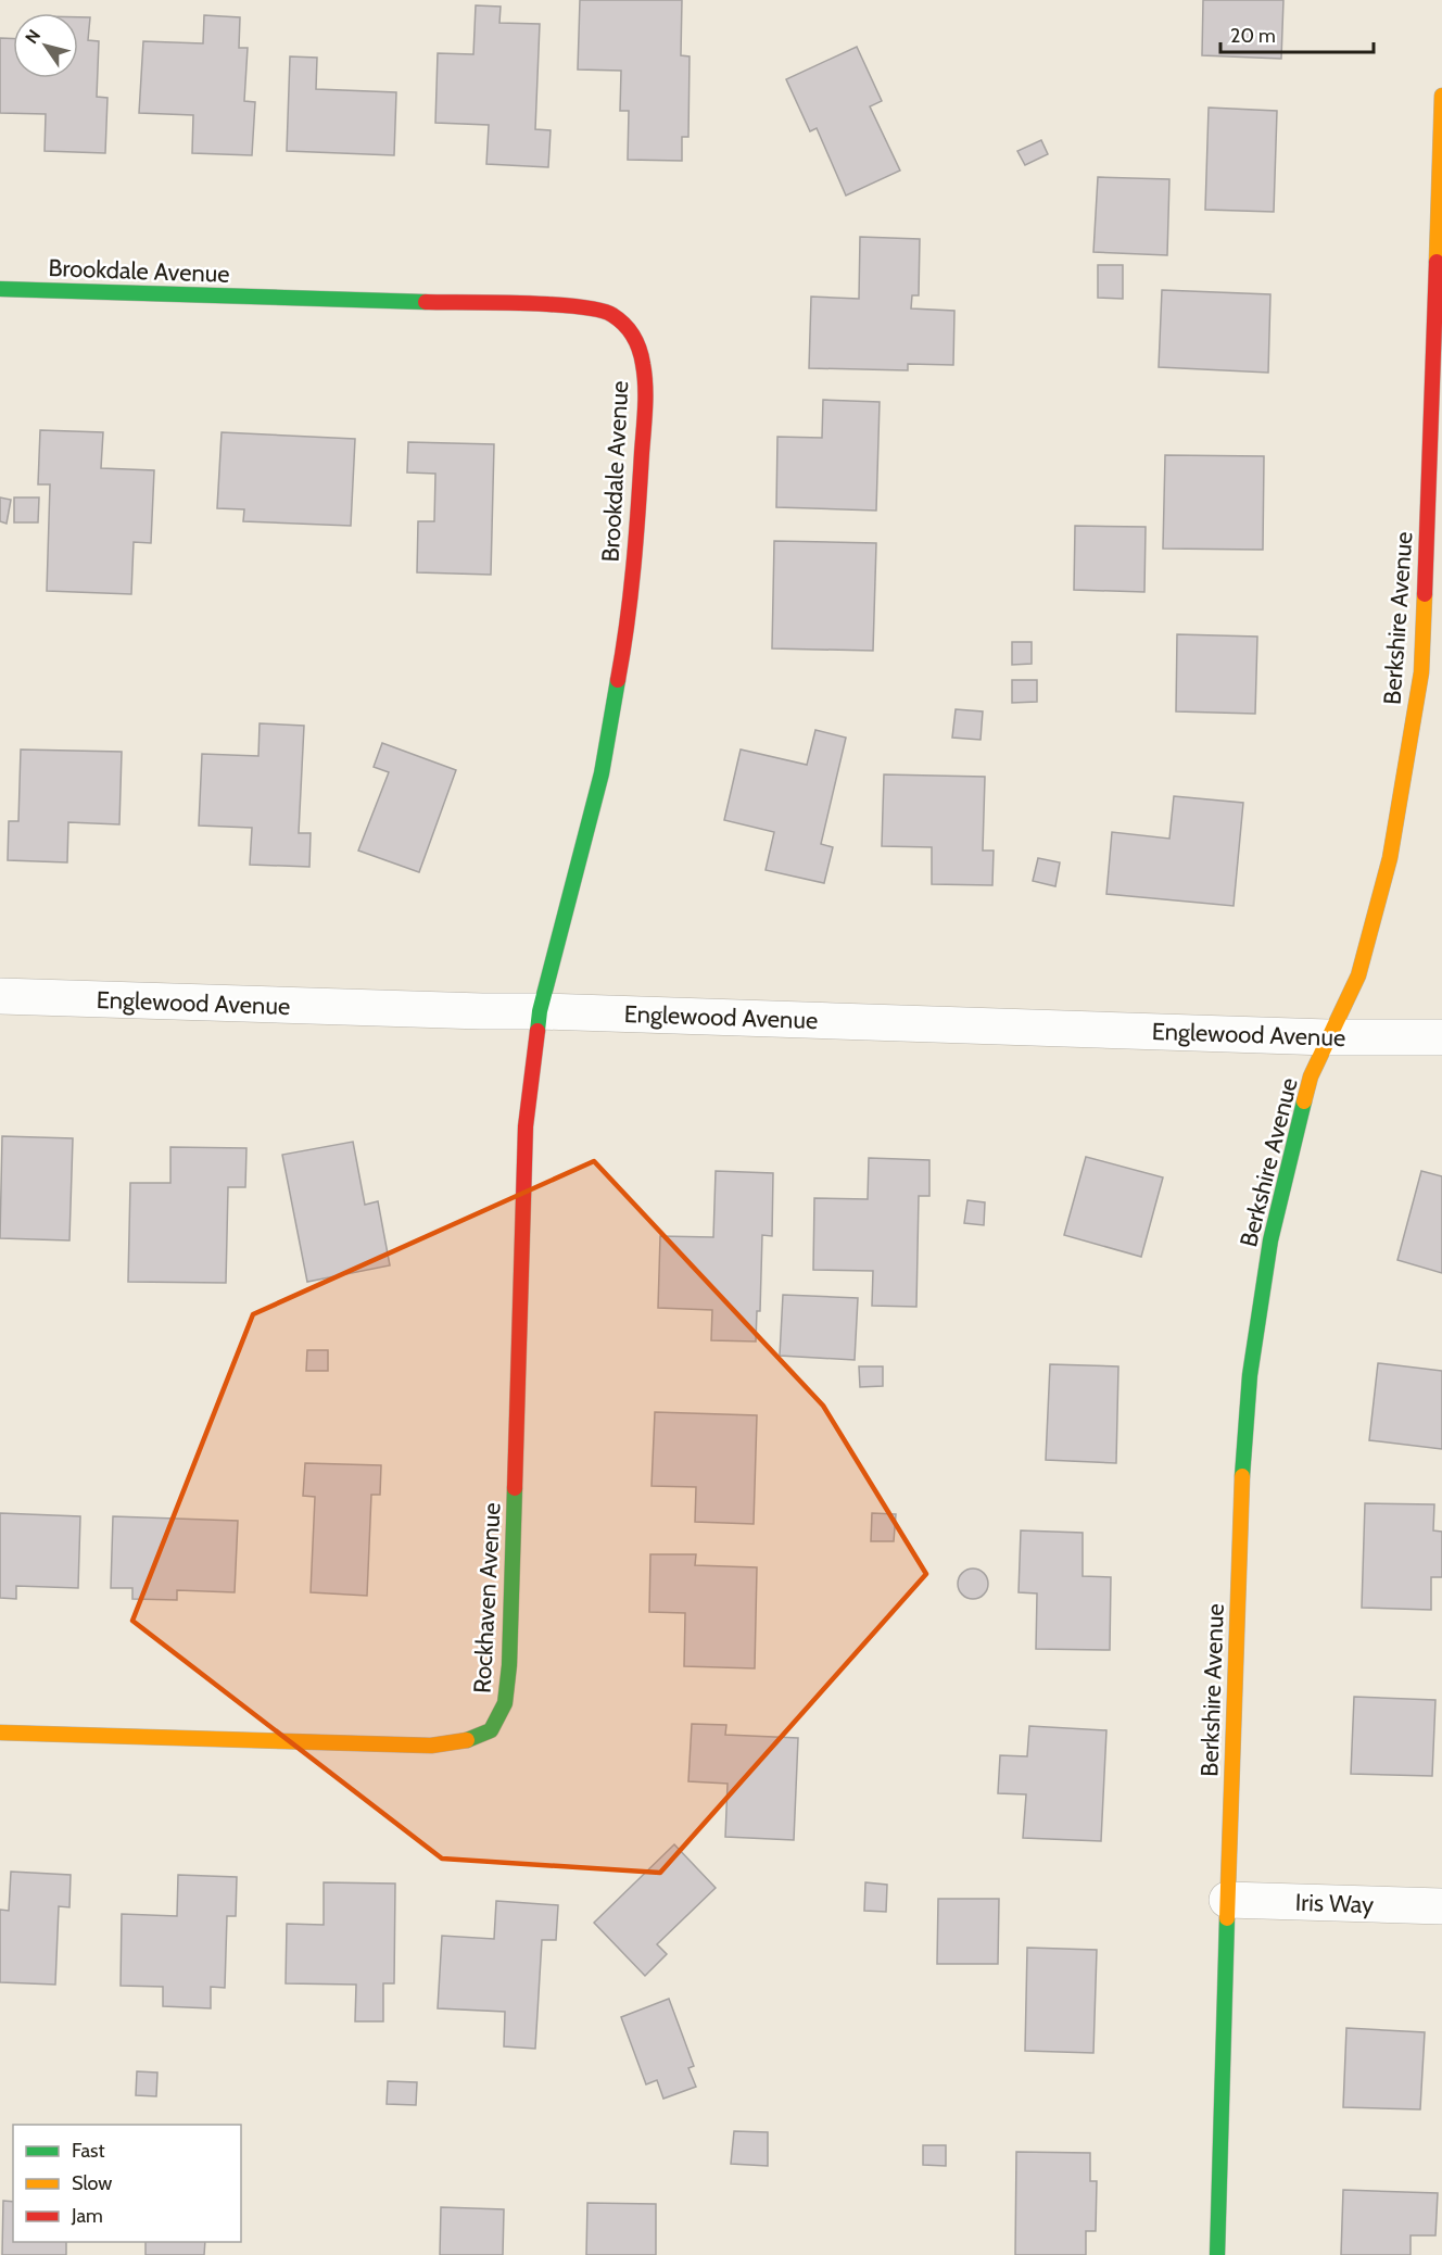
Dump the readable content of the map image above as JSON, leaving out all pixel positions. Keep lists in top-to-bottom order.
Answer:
{
  "streets": {
    "street": [
      "Brookdale Avenue",
      "Berkshire Avenue",
      "Englewood Avenue",
      "Rockhaven Avenue",
      "Iris Way"
    ]
  },
  "crossings": [
    ["Brookdale Avenue", "Englewood Avenue"],
    ["Brookdale Avenue", "Rockhaven Avenue"],
    ["Berkshire Avenue", "Englewood Avenue"],
    ["Berkshire Avenue", "Iris Way"],
    ["Englewood Avenue", "Rockhaven Avenue"]
  ],
  "legend": ["Fast", "Slow", "Jam"],
  "scale_bar": "20 m",
  "north": "top left"
}
